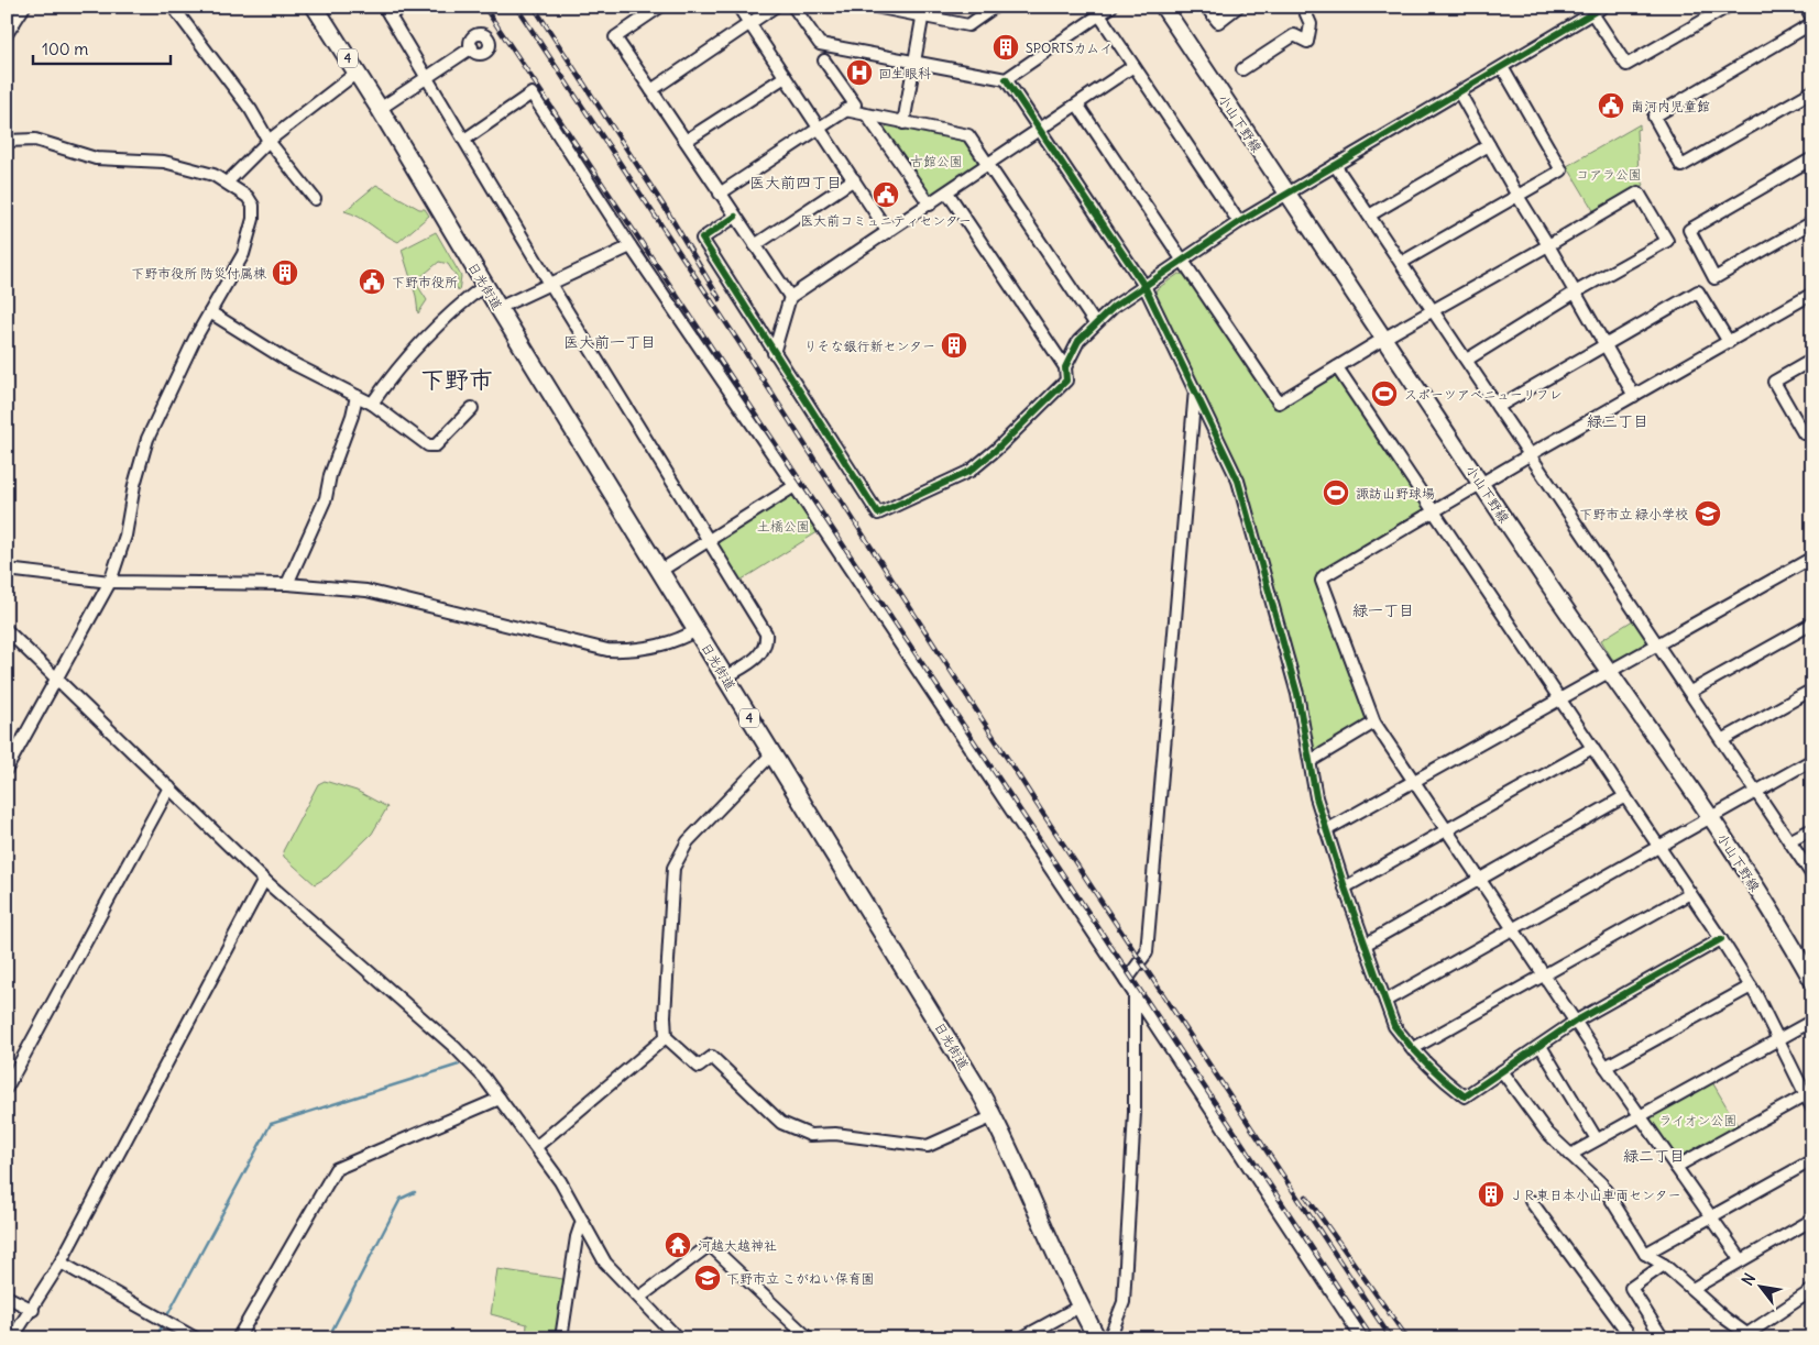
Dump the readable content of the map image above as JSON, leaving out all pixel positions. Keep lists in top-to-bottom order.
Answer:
{
  "streets": {
    "highway": ["4", "日光街道"],
    "main road": ["小山下野線"]
  },
  "districts": [
    "医大前四丁目",
    "医大前一丁目",
    "下野市",
    "緑三丁目",
    "緑一丁目",
    "緑二丁目"
  ],
  "parks": [
    "古館公園",
    "コアラ公園",
    "土橋公園",
    "ライオン公園"
  ],
  "places": {
    "building": [
      "SPORTSカムイ",
      "下野市役所 防災付属棟",
      "りそな銀行新センター",
      "ＪＲ東日本小山車両センター"
    ],
    "hospital": ["回生眼科"],
    "public building": ["南河内児童館", "医大前コミュニティセンター", "下野市役所"],
    "sports": ["スポーツアベニューリフレ", "諏訪山野球場"],
    "school or university": ["下野市立 緑小学校", "下野市立 こがねい保育園"],
    "temple": ["河越大越神社"]
  },
  "scale_bar": "100 m",
  "north": "top left"
}
